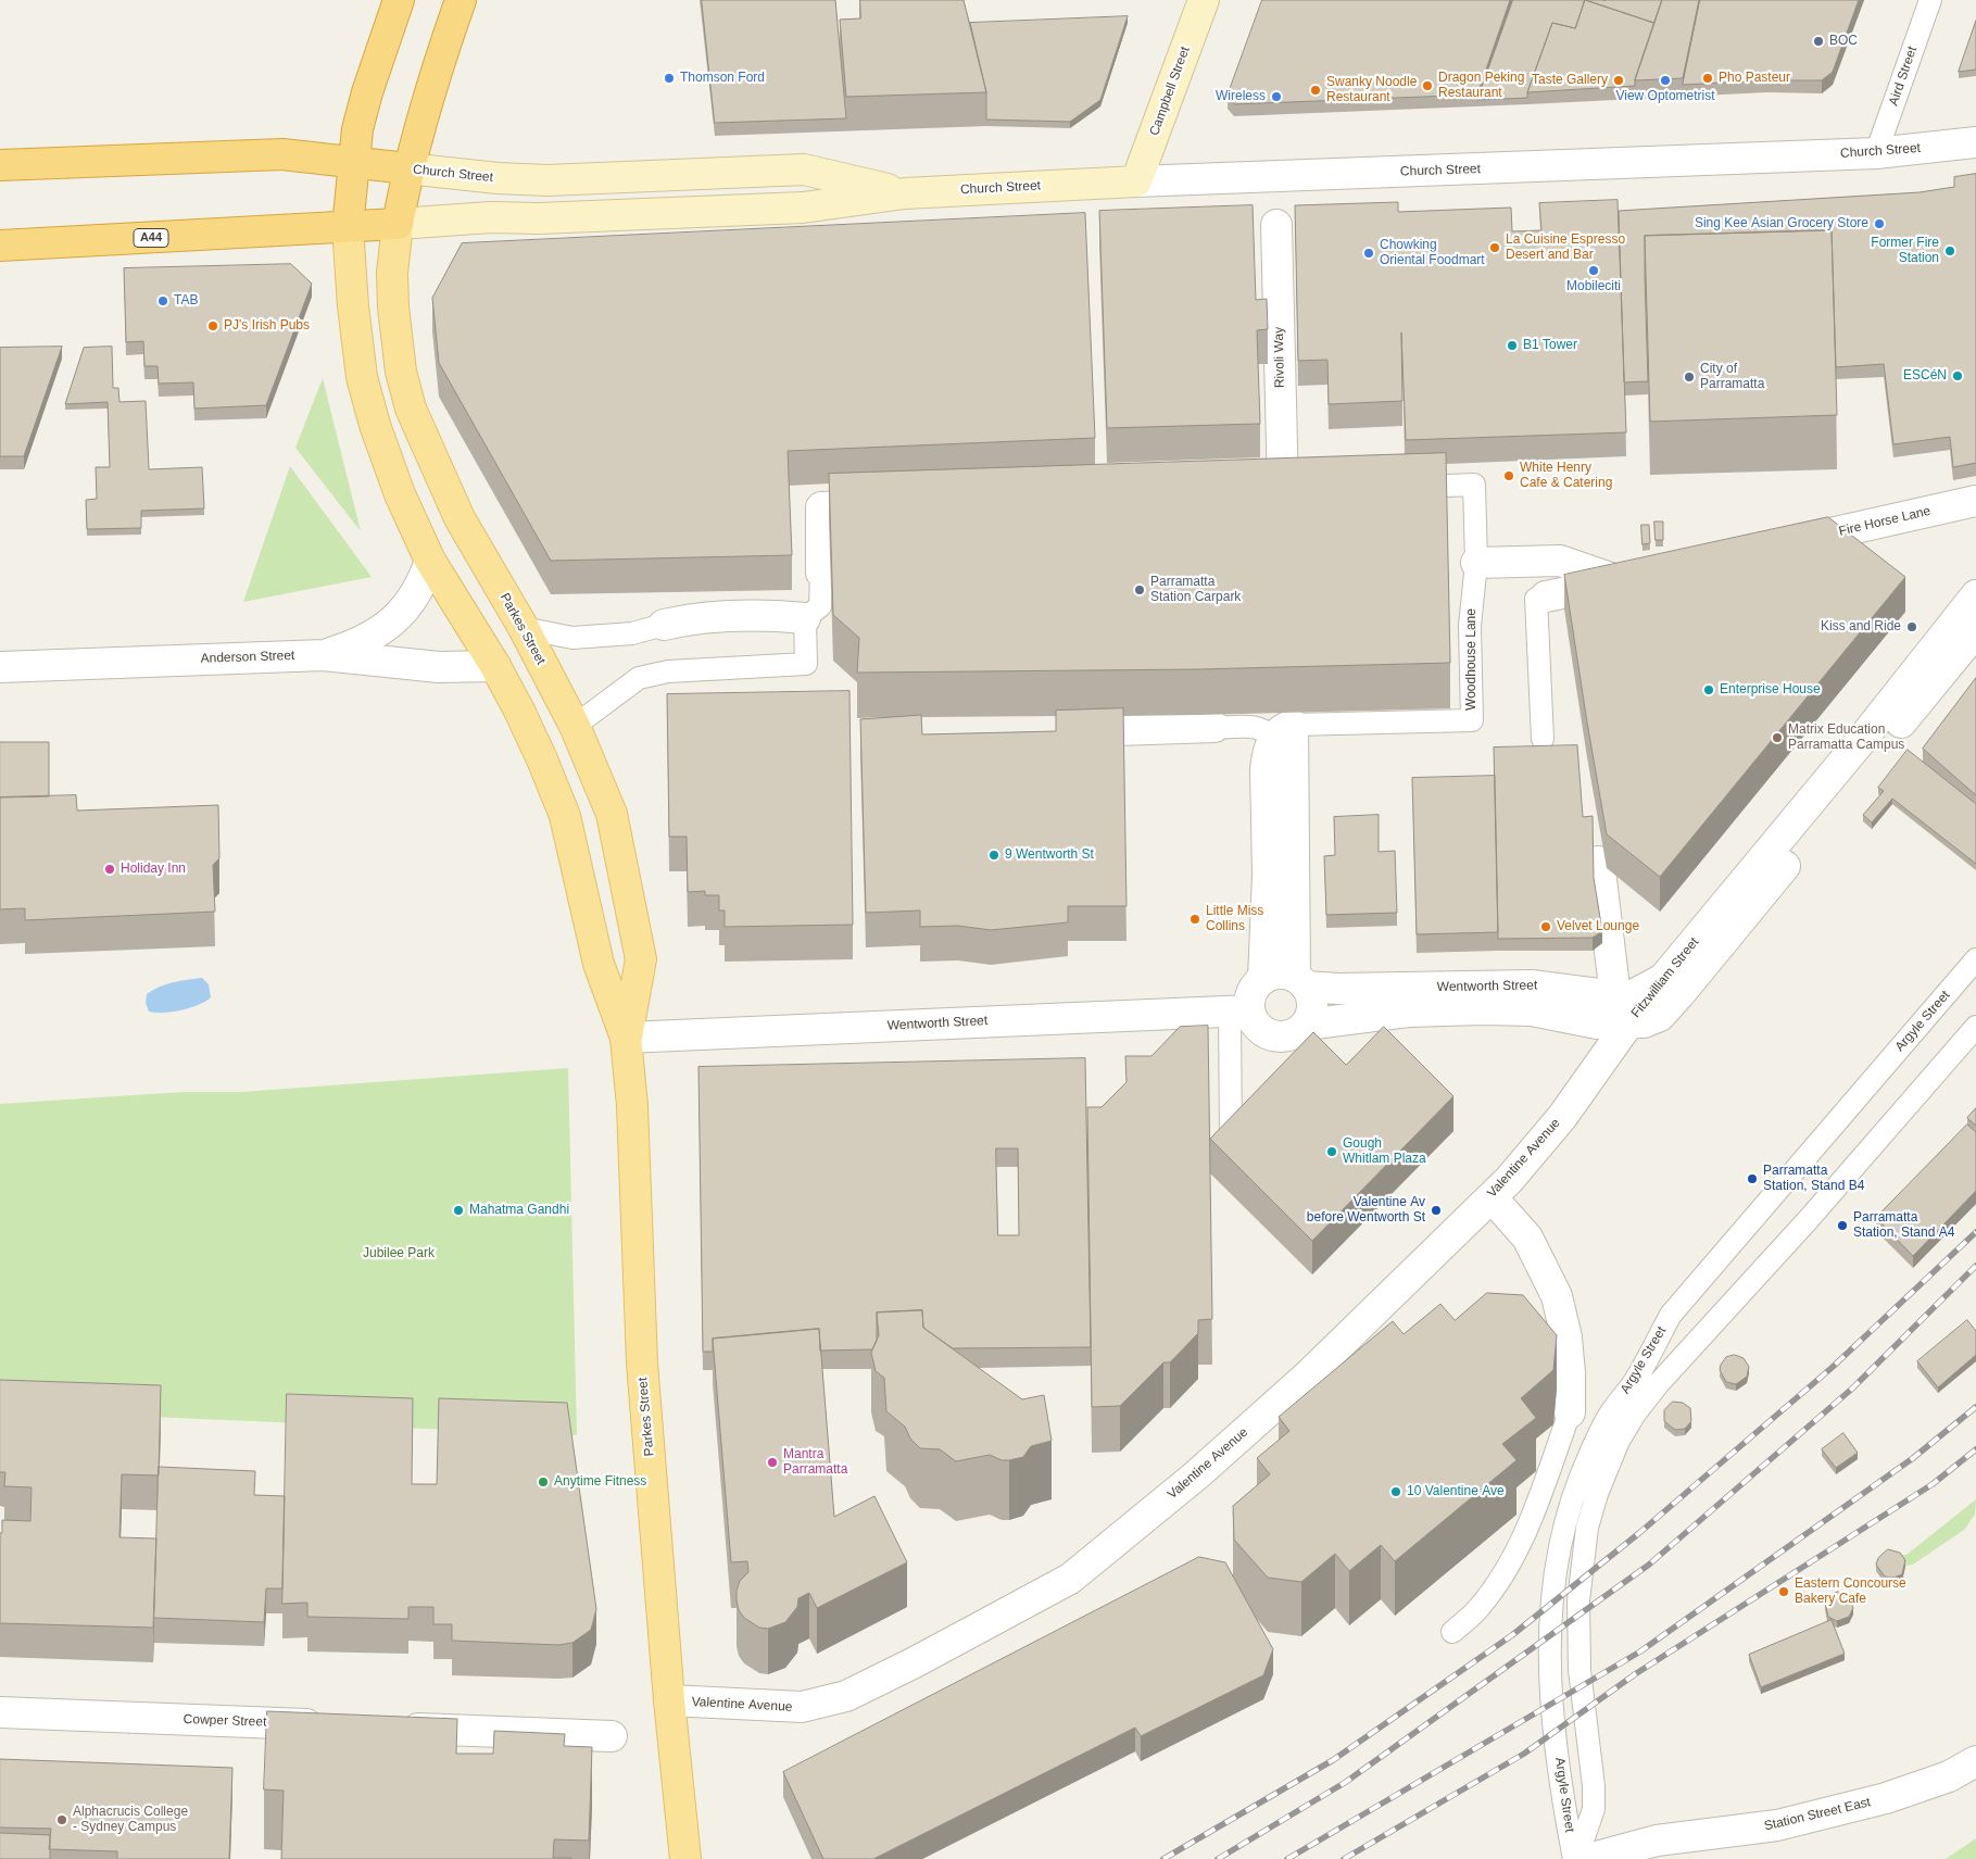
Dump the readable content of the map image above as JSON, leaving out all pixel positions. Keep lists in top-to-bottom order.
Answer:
{
  "streets": {
    "highway": ["Church Street", "A44"],
    "main road": ["Campbell Street", "Parkes Street"],
    "street": [
      "Rivoli Way",
      "Fire Horse Lane",
      "Anderson Street",
      "Fitzwilliam Street",
      "Wentworth Street",
      "Valentine Avenue",
      "Cowper Street",
      "Station Street East"
    ],
    "lane": ["Aird Street", "Woodhouse Lane", "Argyle Street"]
  },
  "crossings": [
    ["Aird Street", "Church Street"],
    ["Campbell Street", "Church Street"],
    ["Church Street", "Parkes Street"],
    ["Parkes Street", "Anderson Street"],
    ["Parkes Street", "Wentworth Street"],
    ["Parkes Street", "Valentine Avenue"],
    ["Fitzwilliam Street", "Wentworth Street"],
    ["Fitzwilliam Street", "Valentine Avenue"],
    ["Wentworth Street", "Valentine Avenue"]
  ],
  "parks": ["Jubilee Park"],
  "places": [
    "BOC",
    "Thomson Ford",
    "Pho Pasteur",
    "Taste Gallery",
    "View Optometrist",
    "Dragon Peking Restaurant",
    "Swanky Noodle Restaurant",
    "Wireless",
    "Sing Kee Asian Grocery Store",
    "La Cuisine Espresso Desert and Bar",
    "Former Fire Station",
    "Chowking Oriental Foodmart",
    "Mobileciti",
    "TAB",
    "PJ's Irish Pubs",
    "B1 Tower",
    "ESCéN",
    "City of Parramatta",
    "White Henry Cafe & Catering",
    "Parramatta Station Carpark",
    "Kiss and Ride",
    "Enterprise House",
    "Matrix Education Parramatta Campus",
    "9 Wentworth St",
    "Holiday Inn",
    "Little Miss Collins",
    "Velvet Lounge",
    "Gough Whitlam Plaza",
    "Parramatta Station, Stand B4",
    "Mahatma Gandhi",
    "Valentine Av before Wentworth St",
    "Parramatta Station, Stand A4",
    "Mantra Parramatta",
    "Anytime Fitness",
    "10 Valentine Ave",
    "Eastern Concourse Bakery Cafe",
    "Alphacrucis College - Sydney Campus"
  ]
}
